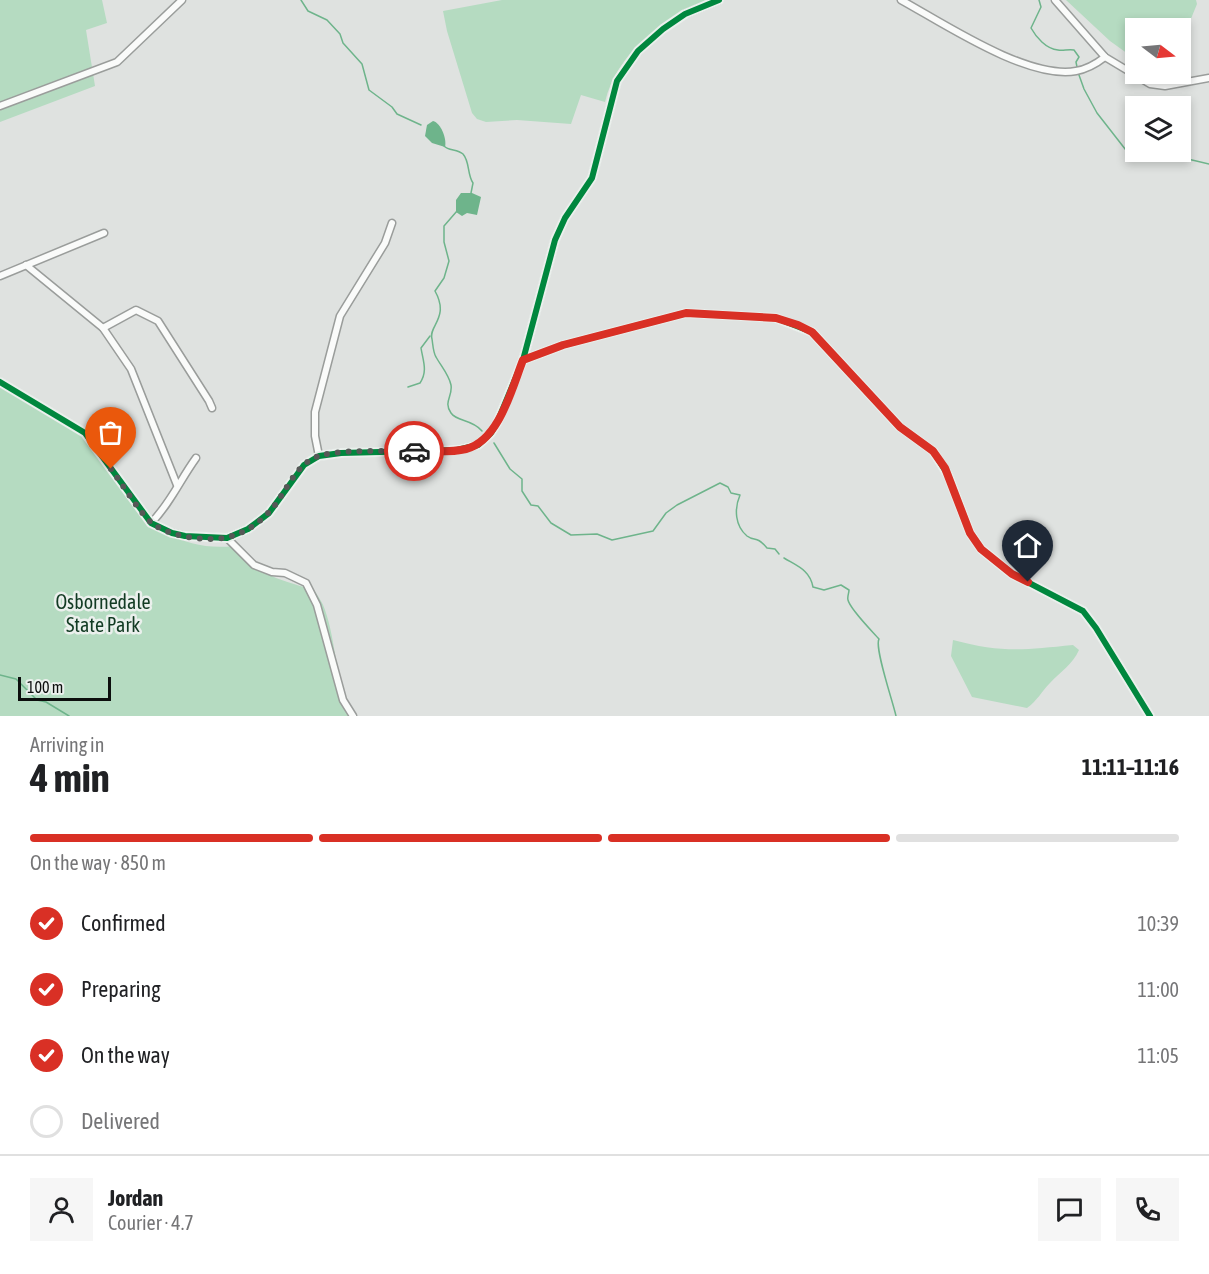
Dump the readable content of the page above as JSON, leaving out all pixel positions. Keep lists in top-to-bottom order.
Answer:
{
  "parks": ["Osbornedale State Park"],
  "scale_bar": "100 m",
  "north": "right",
  "page": {
    "scale": "100 m",
    "heading": ["4 min", "Arriving in", "11:11–11:16"],
    "panel": ["Jordan", "Courier · 4.7"],
    "bar": "On the way · 850 m",
    "list": [
      ["Confirmed", "10:39"],
      ["Preparing", "11:00"],
      ["On the way", "11:05"],
      "Delivered"
    ]
  }
}
